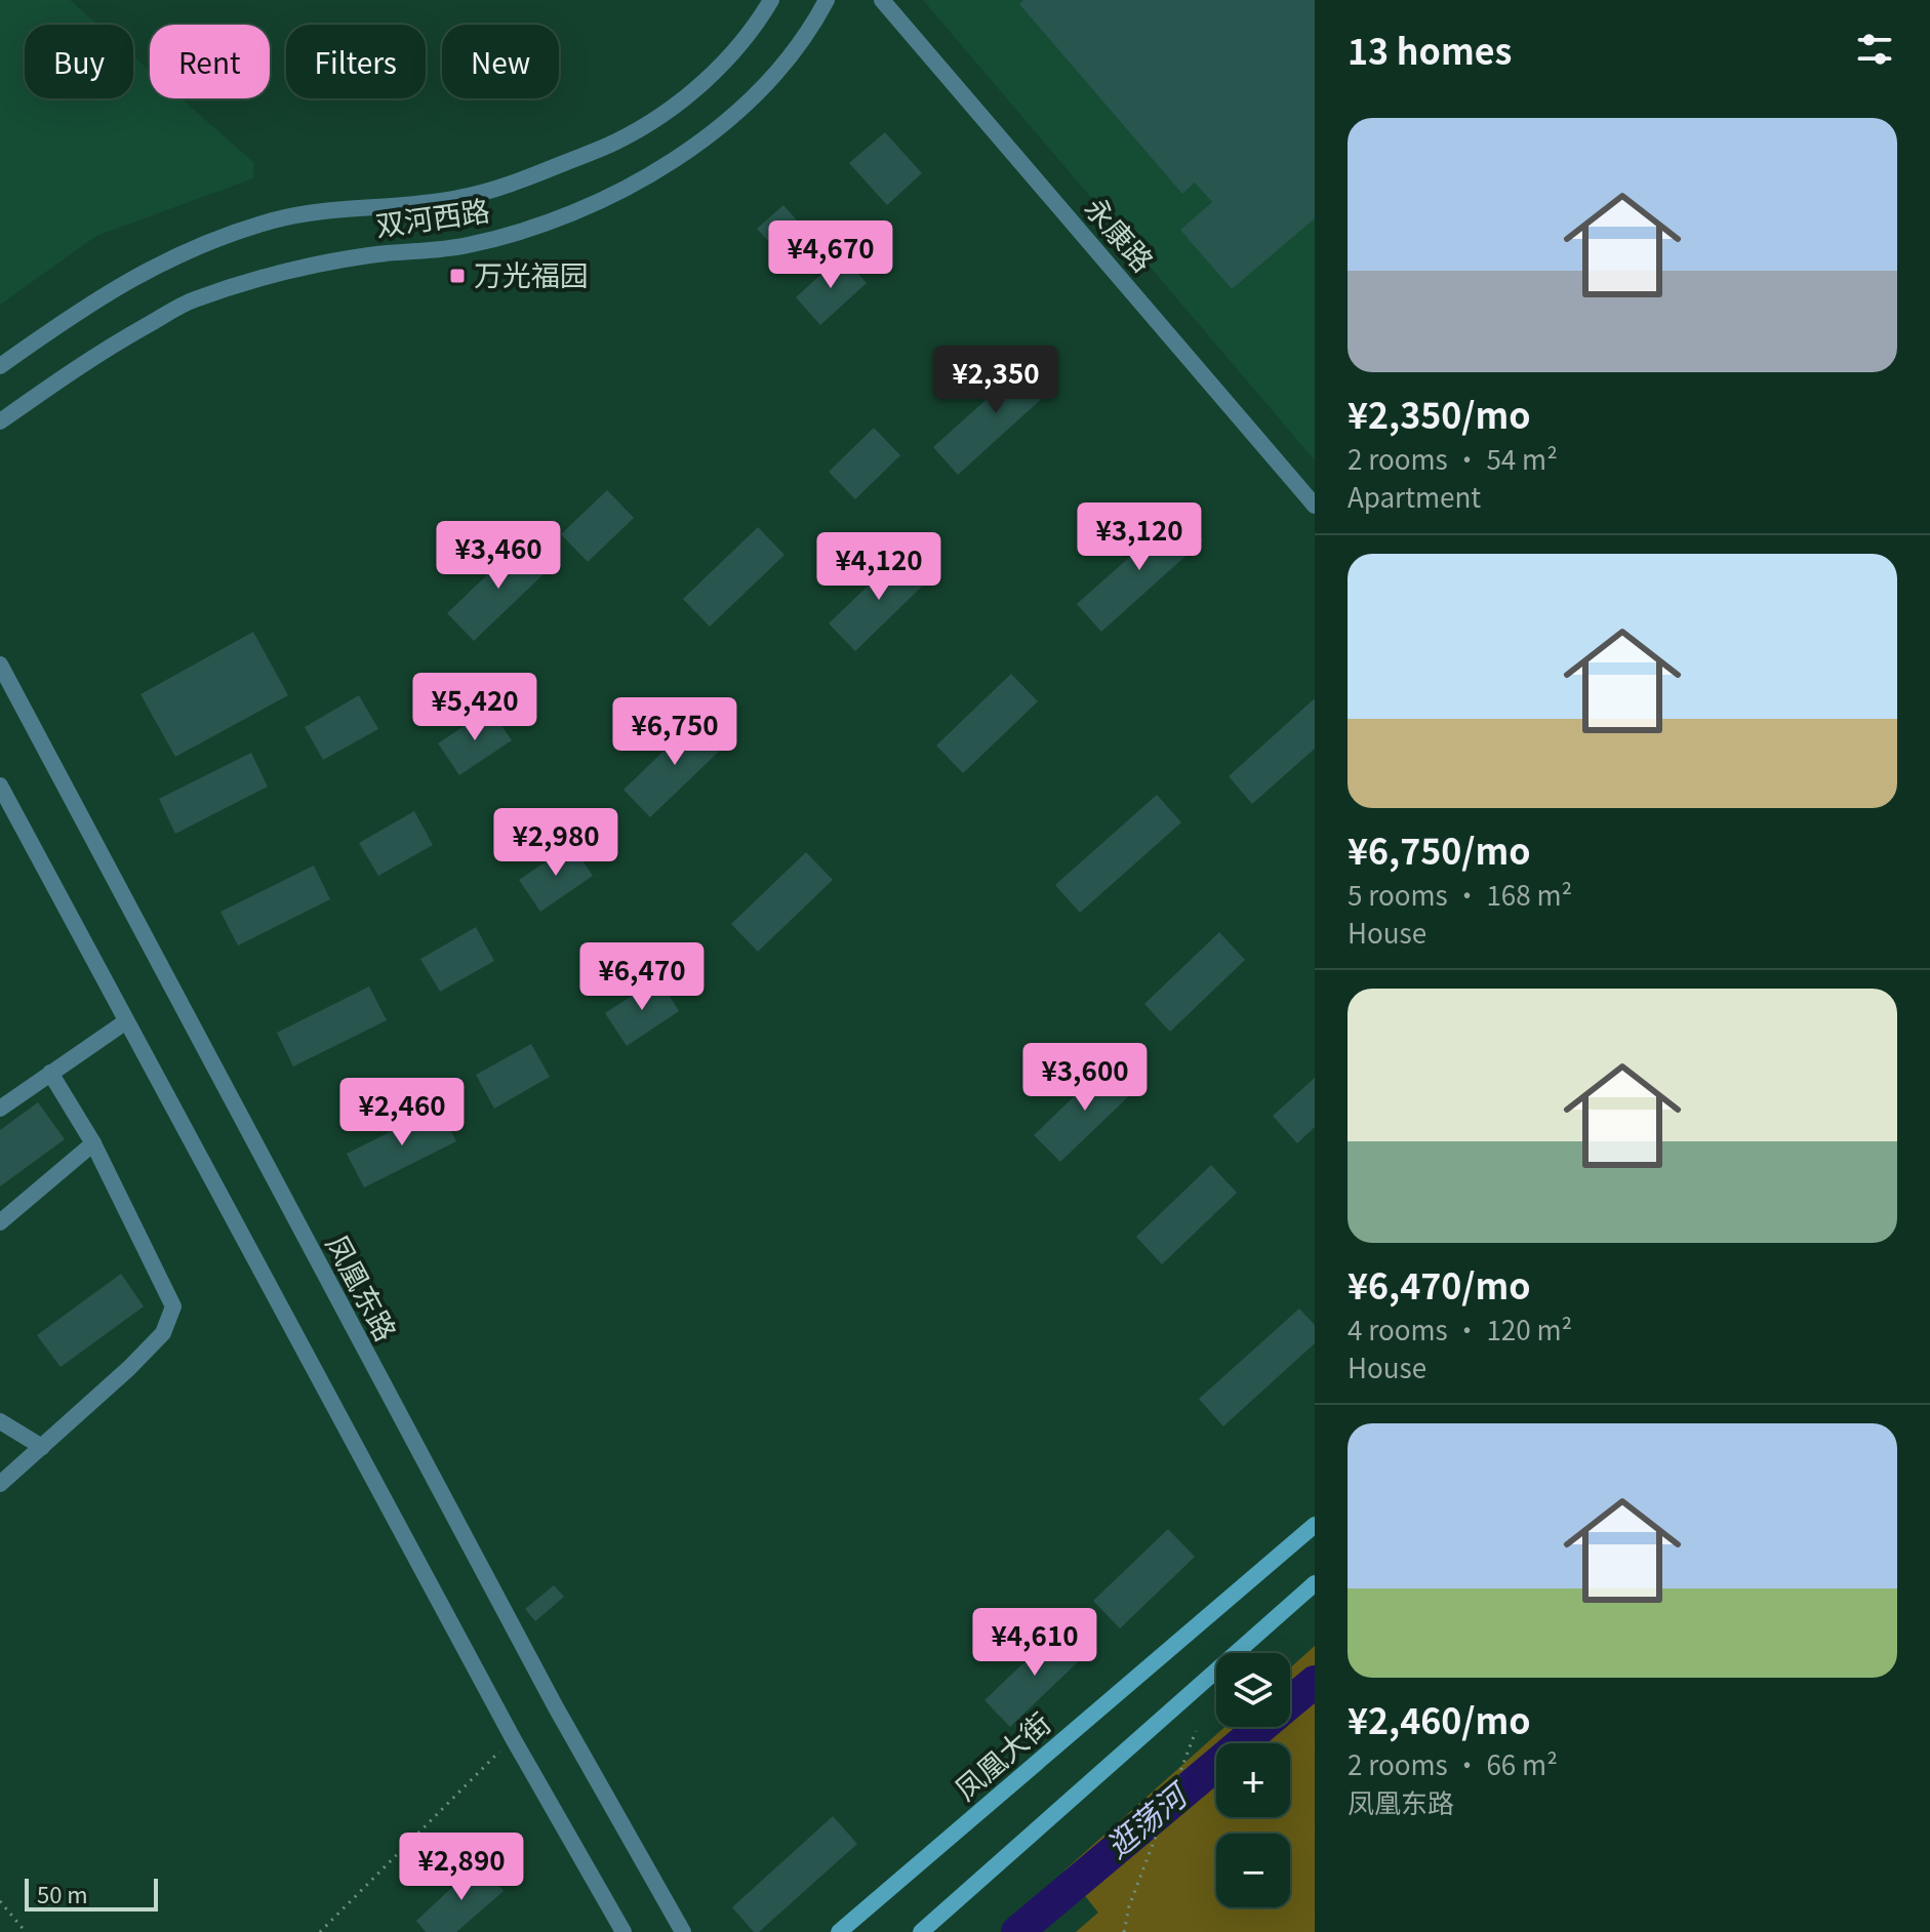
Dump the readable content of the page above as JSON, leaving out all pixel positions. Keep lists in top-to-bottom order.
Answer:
{
  "streets": {
    "main road": ["凤凰大街"],
    "street": ["双河西路", "永康路", "凤凰东路"]
  },
  "water": ["逛荡河"],
  "places": {
    "transit": ["万光福园"]
  },
  "scale_bar": "50 m",
  "page": {
    "heading": "13 homes",
    "chip": [
      "Buy",
      "Rent",
      "Filters",
      "New"
    ],
    "list": [
      {
        "name": "¥2,350/mo",
        "note": "2 rooms · 54 m² · Apartment"
      },
      {
        "name": "¥6,750/mo",
        "note": "5 rooms · 168 m² · House"
      },
      {
        "name": "¥6,470/mo",
        "note": "4 rooms · 120 m² · House"
      },
      {
        "name": "¥2,460/mo",
        "note": "2 rooms · 66 m² · 凤凰东路"
      }
    ],
    "price": [
      "¥4,670",
      "¥2,350",
      "¥3,120",
      "¥3,460",
      "¥4,120",
      "¥5,420",
      "¥6,750",
      "¥2,980",
      "¥6,470",
      "¥3,600",
      "¥2,460",
      "¥4,610",
      "¥2,890"
    ],
    "map_buttons": ["+", "−"],
    "scale": "50 m"
  }
}
